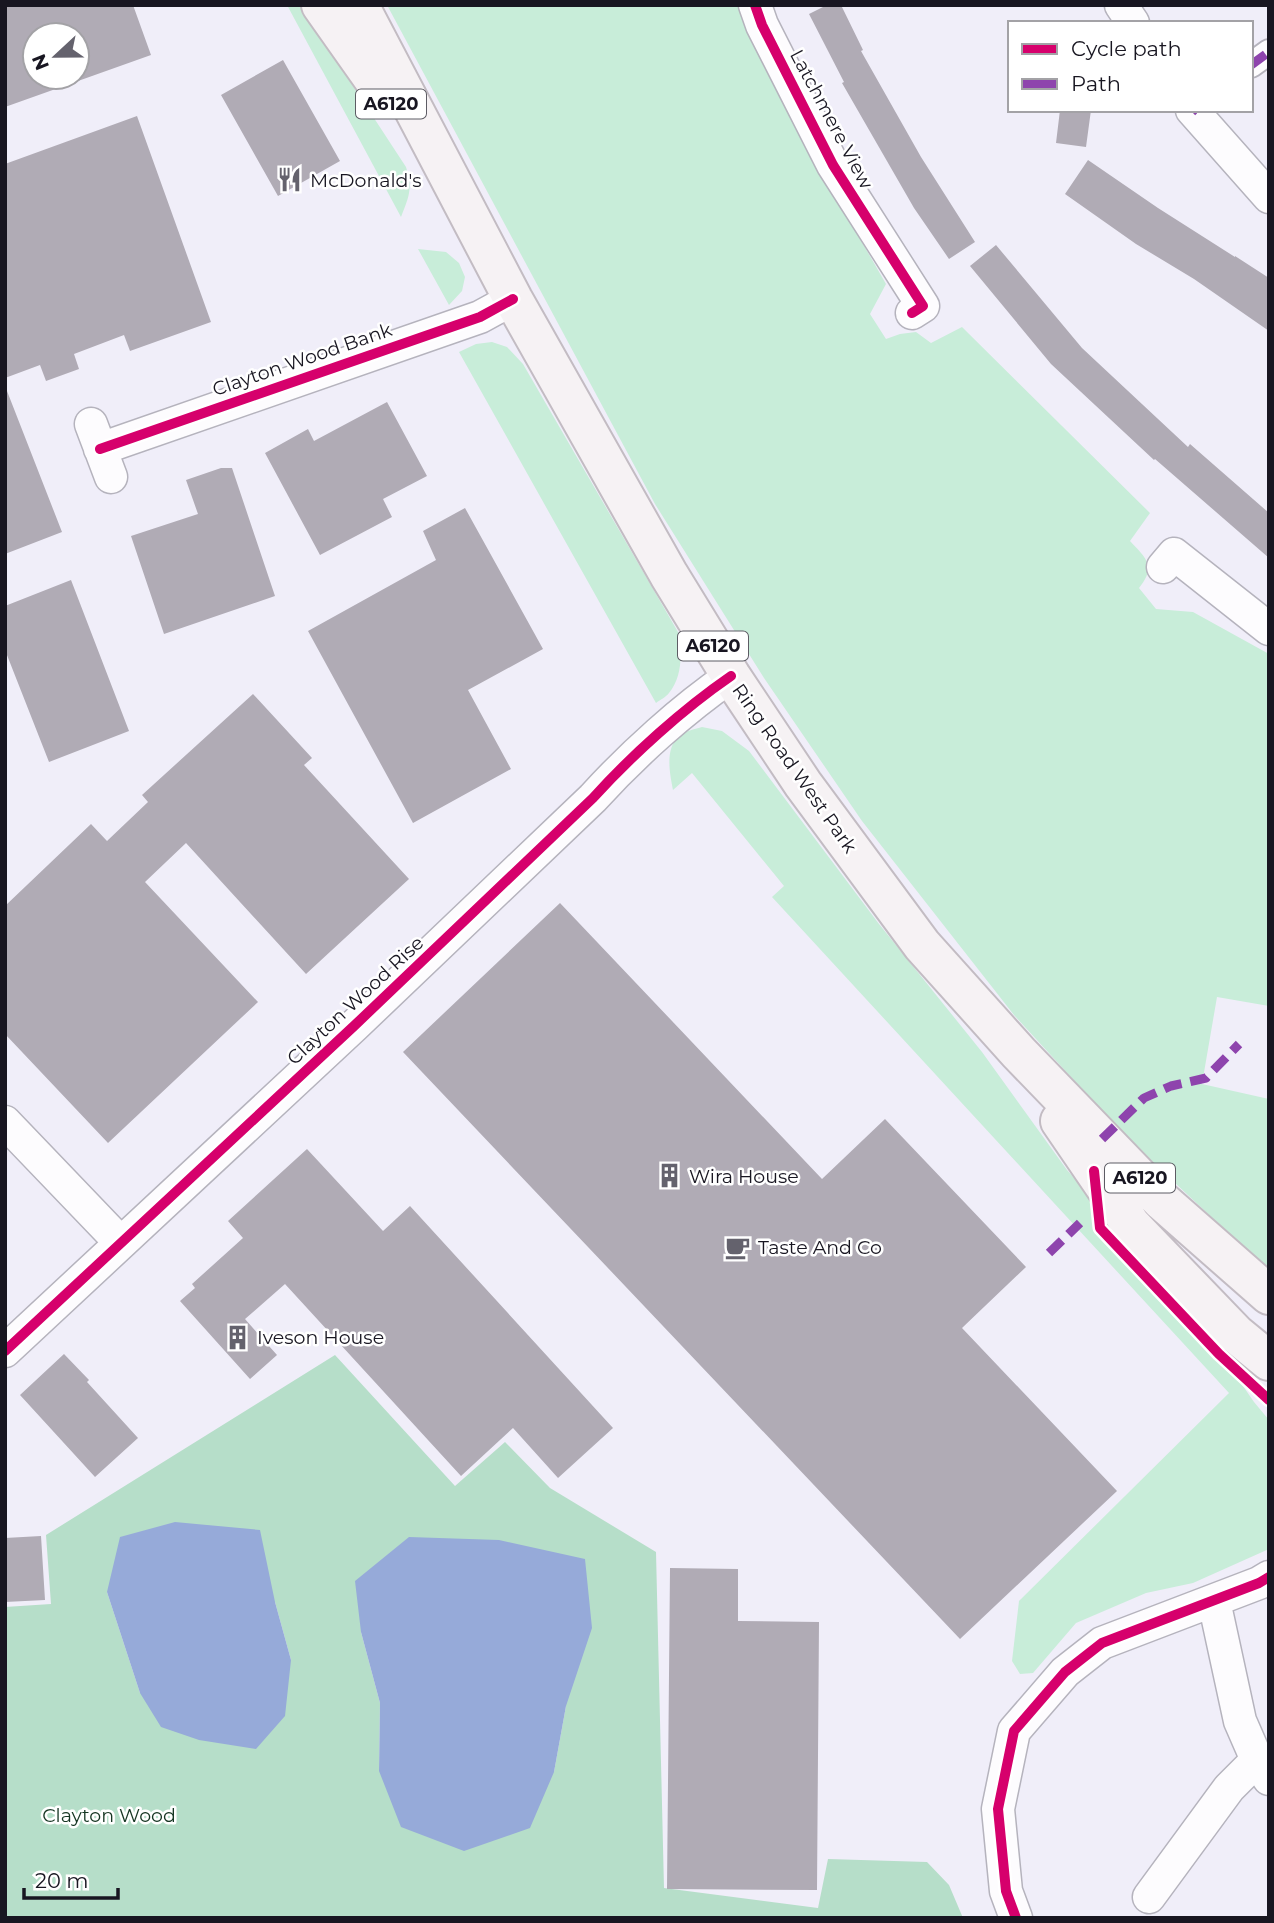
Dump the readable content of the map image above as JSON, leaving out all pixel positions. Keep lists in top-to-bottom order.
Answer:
{
  "streets": {
    "highway": ["A6120", "Ring Road West Park"],
    "street": ["Latchmere View", "Clayton Wood Bank", "Clayton Wood Rise"]
  },
  "crossings": [
    ["Clayton Wood Bank", "Ring Road West Park"],
    ["Ring Road West Park", "Clayton Wood Rise"]
  ],
  "parks": ["Clayton Wood"],
  "places": {
    "restaurant": ["McDonald's"],
    "building": ["Wira House", "Iveson House"],
    "cafe": ["Taste And Co"]
  },
  "legend": ["Cycle path", "Path"],
  "scale_bar": "20 m",
  "north": "left"
}
